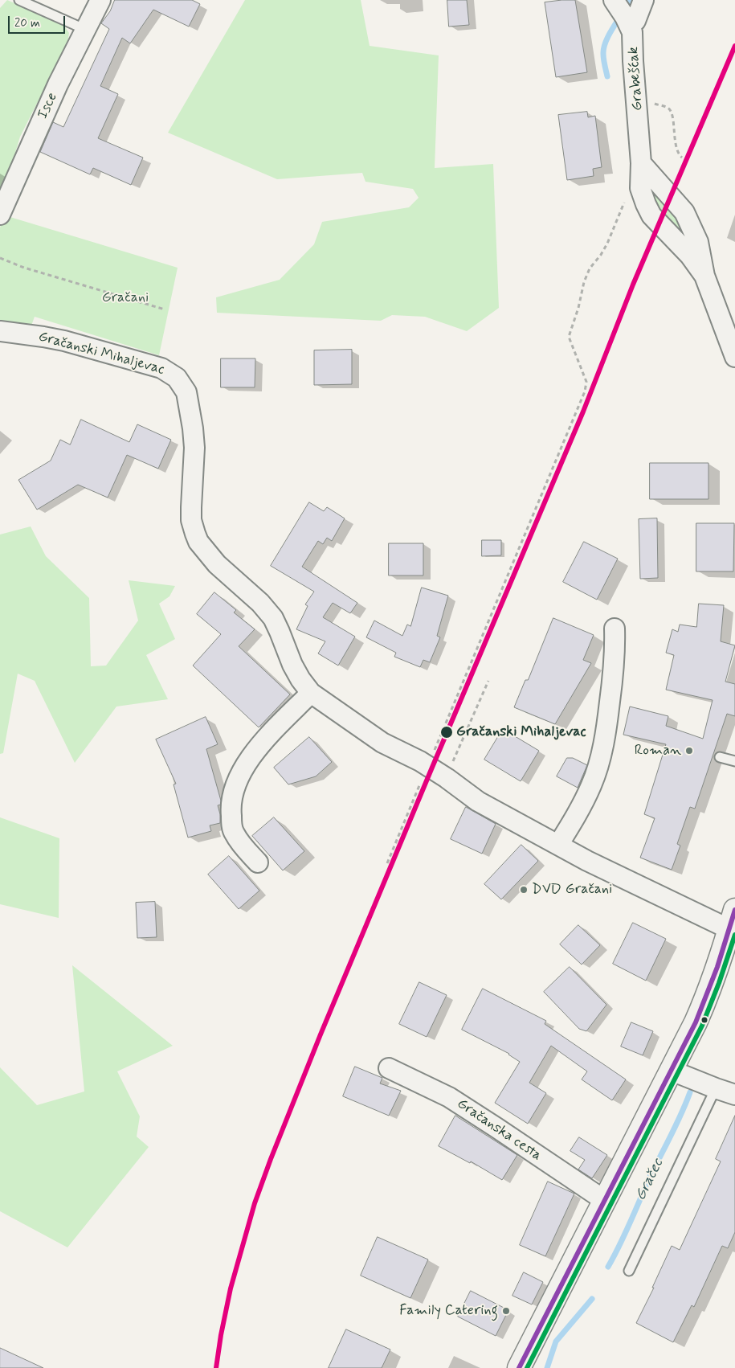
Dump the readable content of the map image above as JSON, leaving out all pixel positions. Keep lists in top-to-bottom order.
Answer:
{
  "streets": {
    "street": [
      "Grabešćak",
      "Isce",
      "Gračanski Mihaljevac",
      "Gračanska cesta"
    ]
  },
  "water": ["Gračec"],
  "parks": ["Gračani"],
  "places": [
    "Gračanski Mihaljevac",
    "Roman",
    "DVD Gračani",
    "Family Catering"
  ],
  "scale_bar": "20 m"
}
